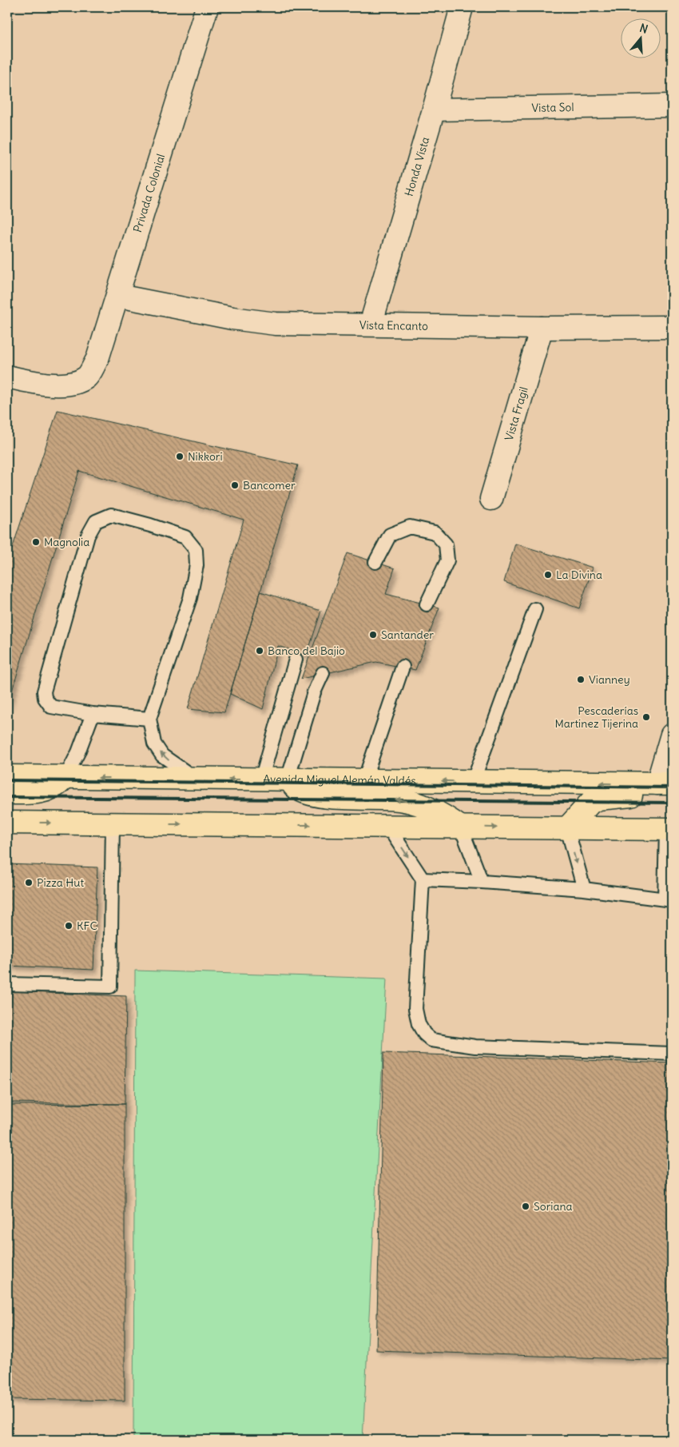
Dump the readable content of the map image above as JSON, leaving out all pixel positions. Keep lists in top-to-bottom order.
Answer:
{
  "streets": {
    "highway": ["Avenida Miguel Alemán Valdés"],
    "street": [
      "Vista Sol",
      "Honda Vista",
      "Privada Colonial",
      "Vista Encanto",
      "Vista Fragil"
    ]
  },
  "crossings": [
    ["Vista Sol", "Honda Vista"],
    ["Honda Vista", "Vista Encanto"],
    ["Privada Colonial", "Vista Encanto"],
    ["Vista Encanto", "Vista Fragil"]
  ],
  "places": [
    "Nikkori",
    "Bancomer",
    "Magnolia",
    "La Divina",
    "Santander",
    "Banco del Bajio",
    "Vianney",
    "Pescaderías Martinez Tijerina",
    "Pizza Hut",
    "KFC",
    "Soriana"
  ],
  "north": "top"
}
